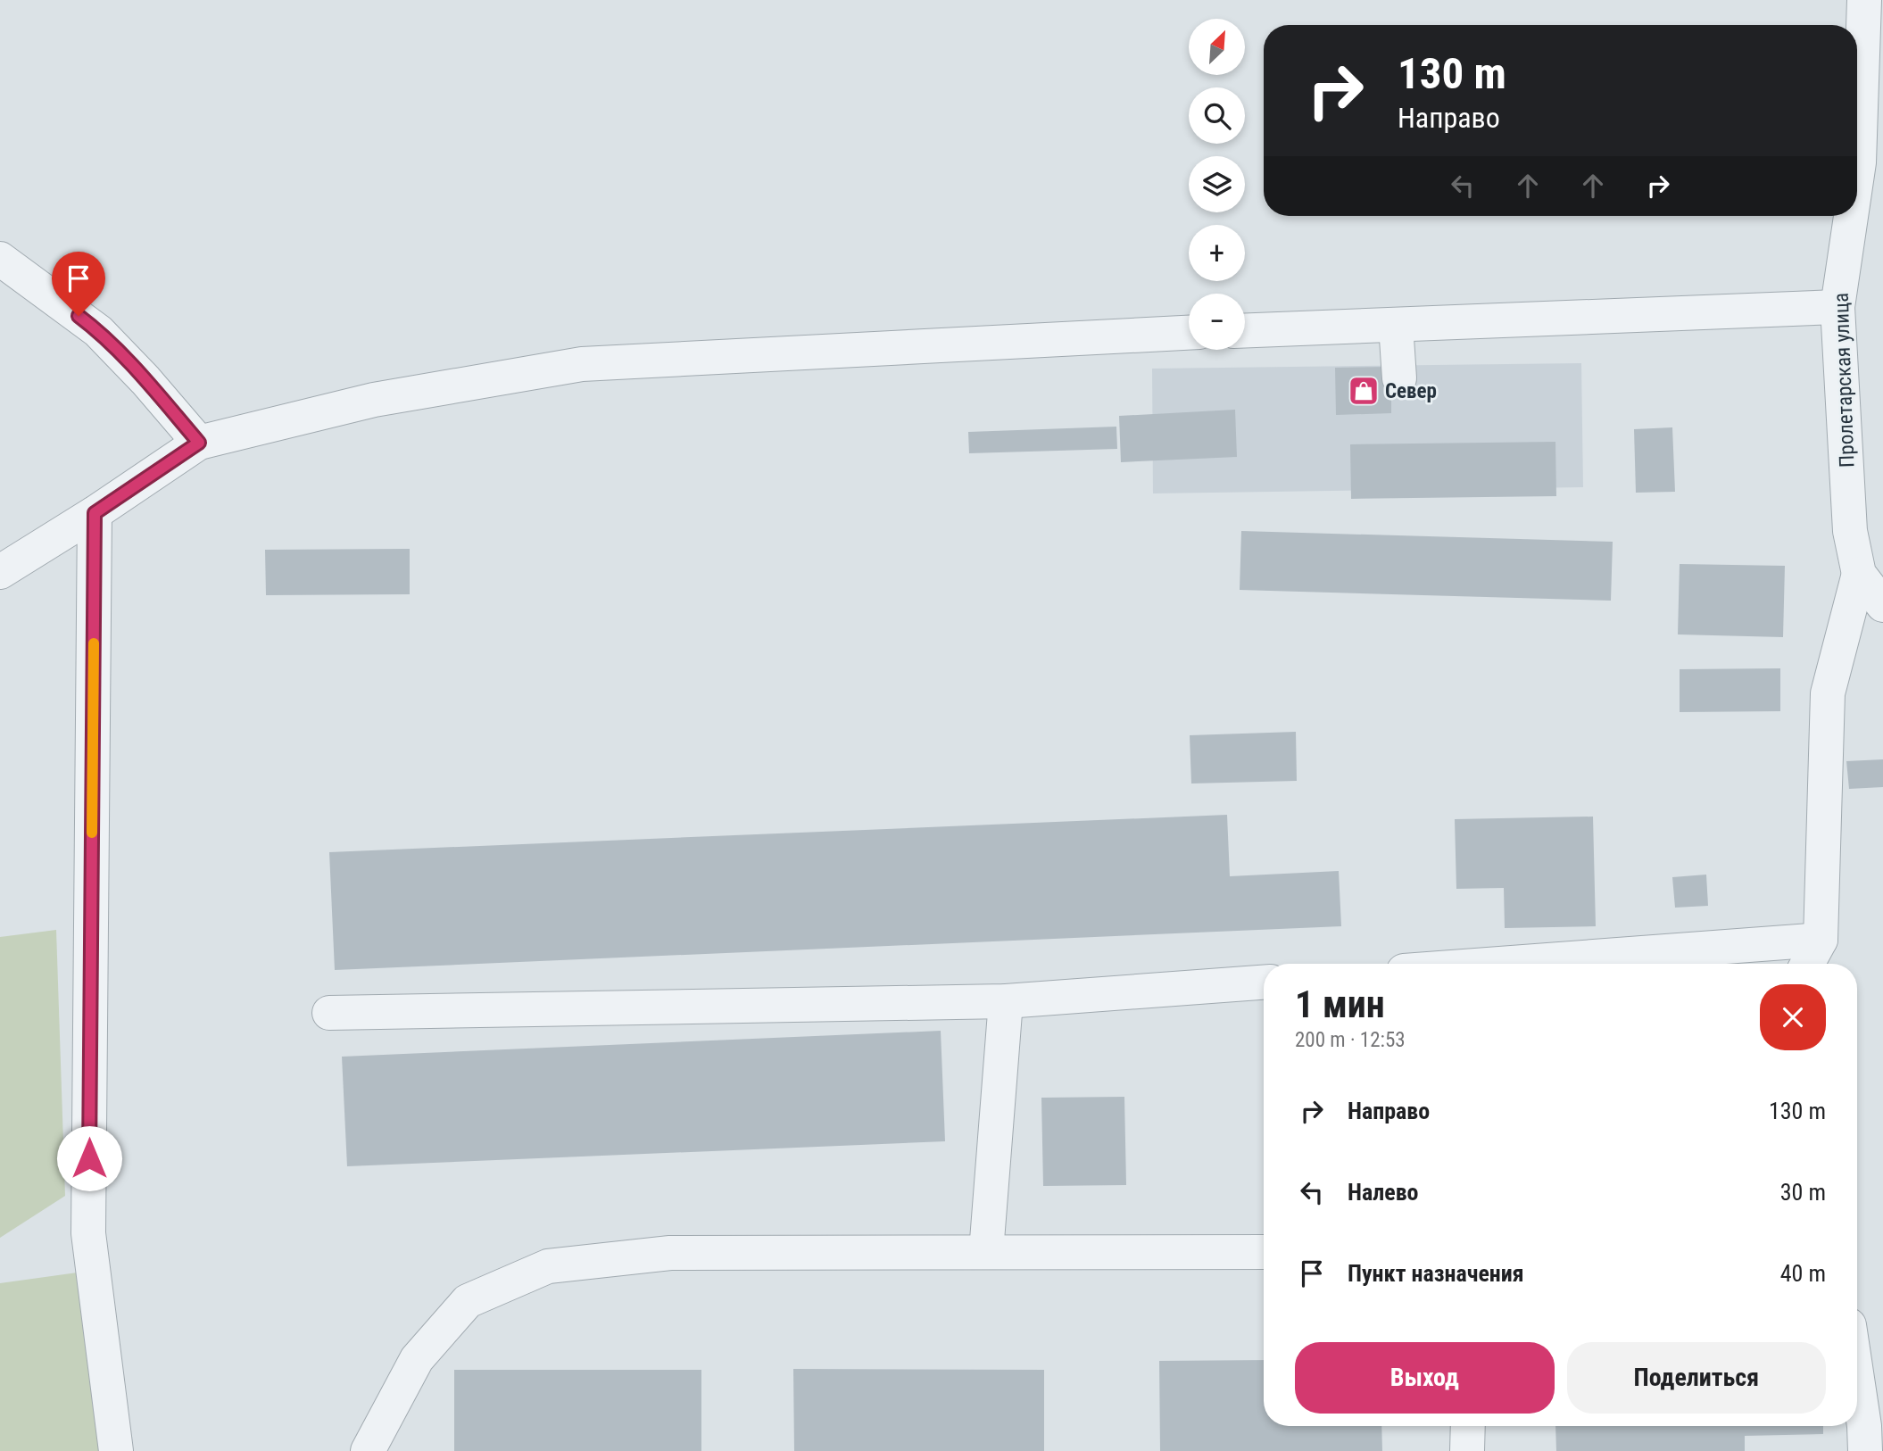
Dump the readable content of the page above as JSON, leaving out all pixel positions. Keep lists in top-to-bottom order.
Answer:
{
  "streets": {
    "street": ["Пролетарская улица"]
  },
  "places": {
    "shop": ["Север"]
  },
  "north": "top right",
  "page": {
    "map_buttons": ["+", "−"],
    "turn": ["130 m", "Направо"],
    "heading": ["1 мин", "200 m · 12:53"],
    "list": [
      {
        "name": "Направо",
        "value": "130 m"
      },
      {
        "name": "Налево",
        "value": "30 m"
      },
      {
        "name": "Пункт назначения",
        "value": "40 m"
      }
    ],
    "buttons": ["Выход", "Поделиться"]
  }
}
